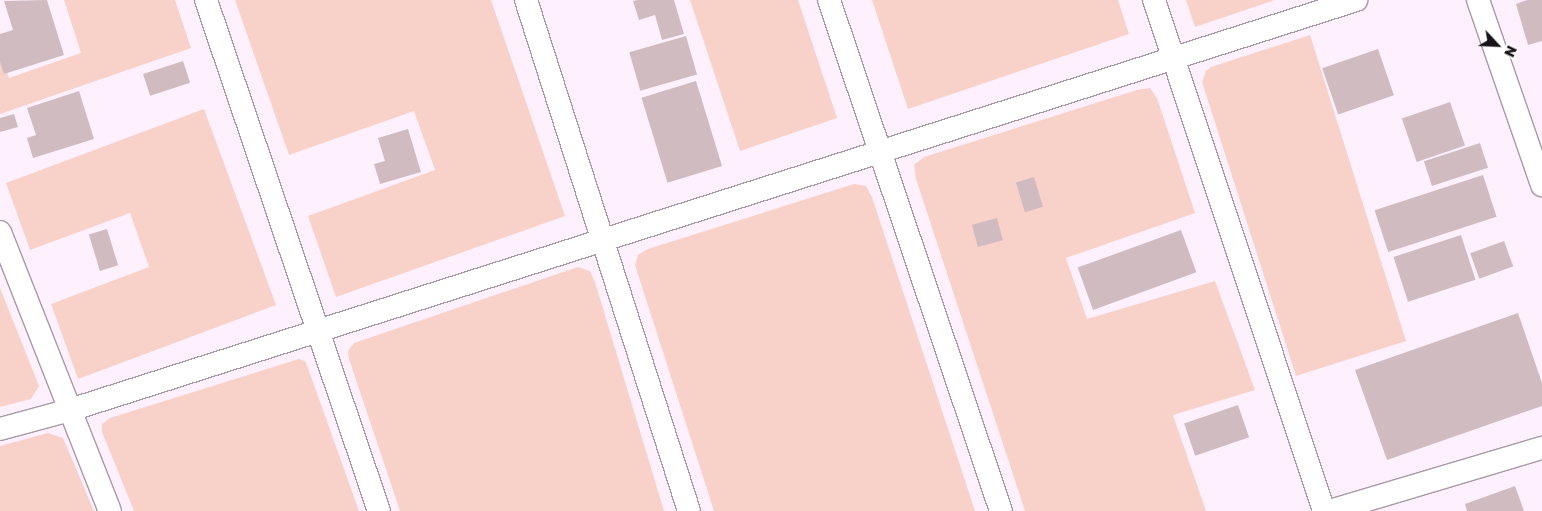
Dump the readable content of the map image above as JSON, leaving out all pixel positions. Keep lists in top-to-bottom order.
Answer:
{
  "north": "bottom right"
}
